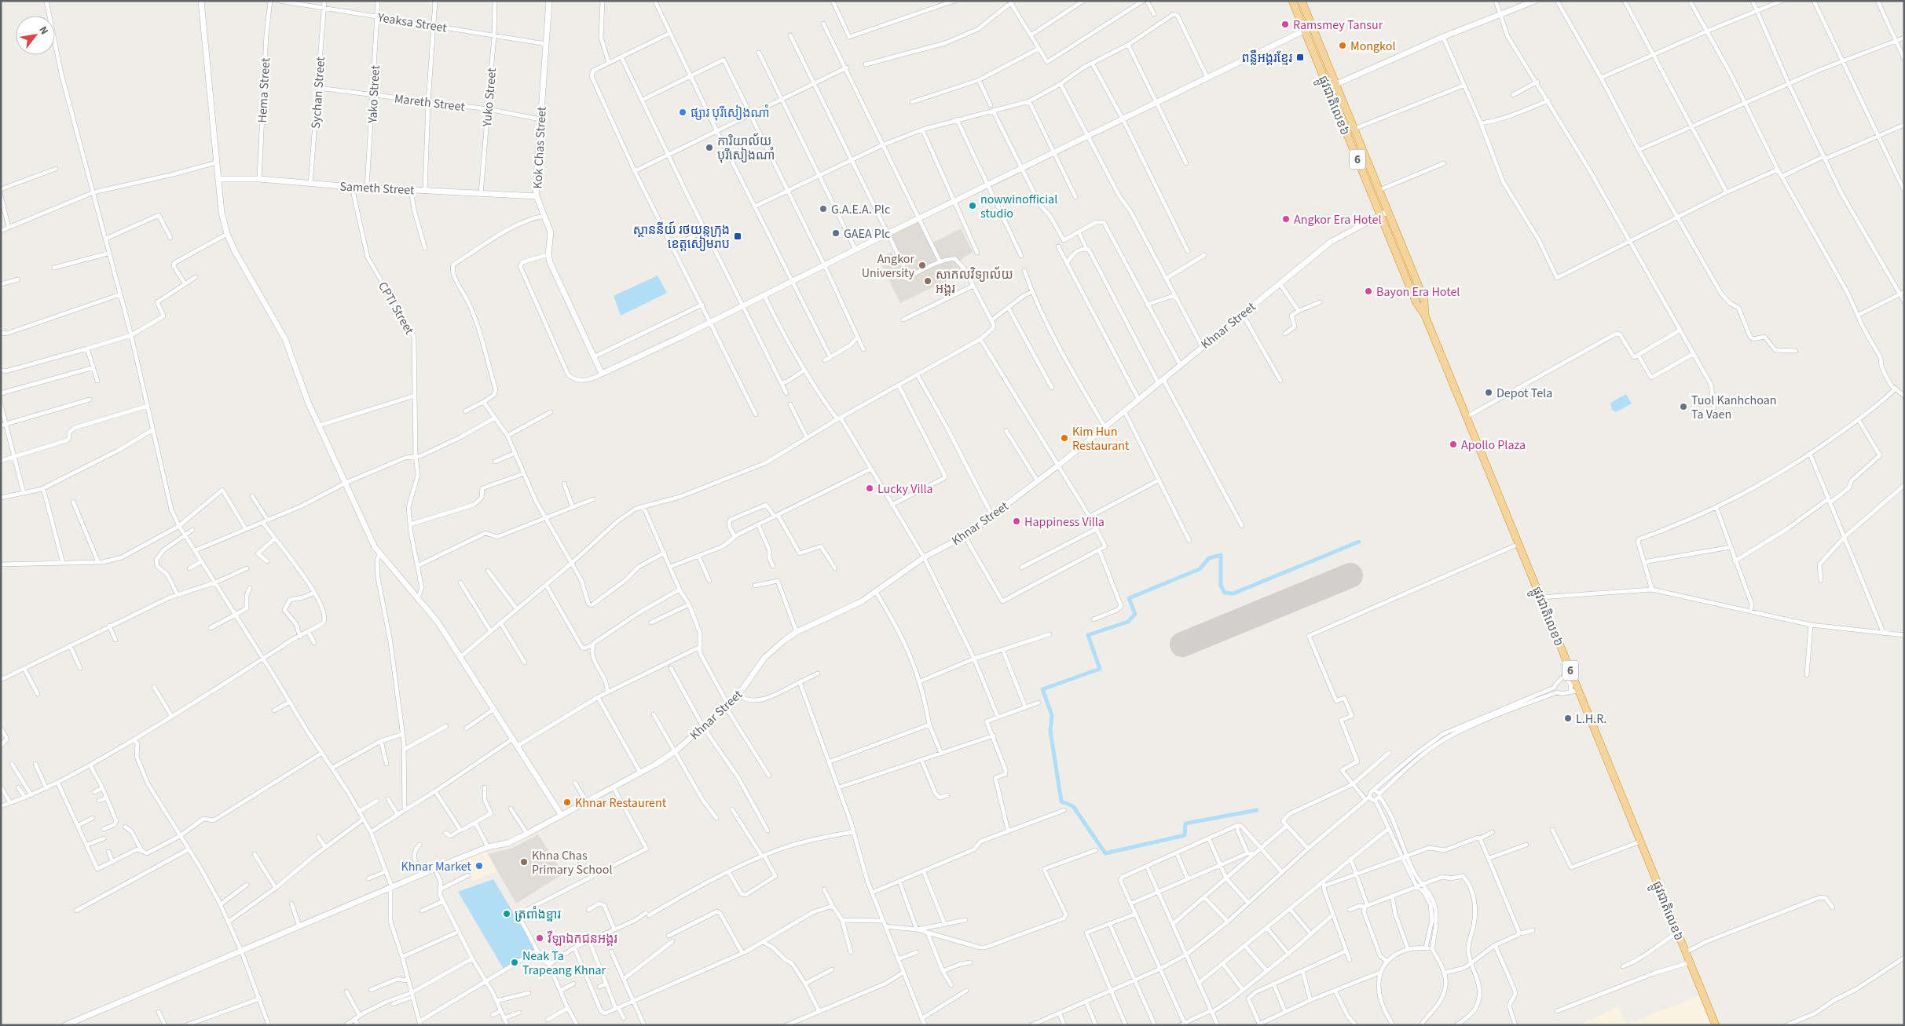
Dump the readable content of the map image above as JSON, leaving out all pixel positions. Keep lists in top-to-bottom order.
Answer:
{
  "streets": {
    "highway": ["ផ្លូវជាតិលេខ៦", "6"],
    "street": [
      "Yeaksa Street",
      "Hema Street",
      "Sychan Street",
      "Yako Street",
      "Yuko Street",
      "Mareth Street",
      "Kok Chas Street",
      "Sameth Street",
      "CPTI Street",
      "Khnar Street"
    ]
  },
  "crossings": [
    ["Yeaksa Street", "Sychan Street"],
    ["Yeaksa Street", "Yako Street"],
    ["Yeaksa Street", "Yuko Street"],
    ["Yeaksa Street", "Kok Chas Street"],
    ["Hema Street", "Sameth Street"],
    ["Sychan Street", "Mareth Street"],
    ["Sychan Street", "Sameth Street"],
    ["Yako Street", "Mareth Street"],
    ["Yako Street", "Sameth Street"],
    ["Yuko Street", "Mareth Street"],
    ["Yuko Street", "Sameth Street"],
    ["Mareth Street", "Kok Chas Street"],
    ["ផ្លូវជាតិលេខ៦", "Khnar Street"],
    ["Kok Chas Street", "Sameth Street"],
    ["Sameth Street", "CPTI Street"]
  ],
  "places": {
    "other": [
      "Ramsmey Tansur",
      "Mongkol",
      "ផ្សារ បុរីសៀងណាំ",
      "ការិយាល័យ បុរីសៀងណាំ",
      "nowwinofficial studio",
      "G.A.E.A. Plc",
      "Angkor Era Hotel",
      "GAEA Plc",
      "Angkor University",
      "សាកលវិទ្យាល័យ អង្គរ",
      "Bayon Era Hotel",
      "Depot Tela",
      "Tuol Kanhchoan Ta Vaen",
      "Kim Hun Restaurant",
      "Apollo Plaza",
      "Lucky Villa",
      "Happiness Villa",
      "L.H.R.",
      "Khnar Restaurent",
      "Khna Chas Primary School",
      "Khnar Market",
      "ត្រពាំងខ្នារ",
      "វីឡាឯកជនអង្គរ",
      "Neak Ta Trapeang Khnar"
    ],
    "transit": ["ពន្លឺអង្គរខ្មែរ", "ស្ថាននីយ៍ រថយន្តក្រុង ខេត្តសៀមរាប"]
  },
  "north": "top right"
}
